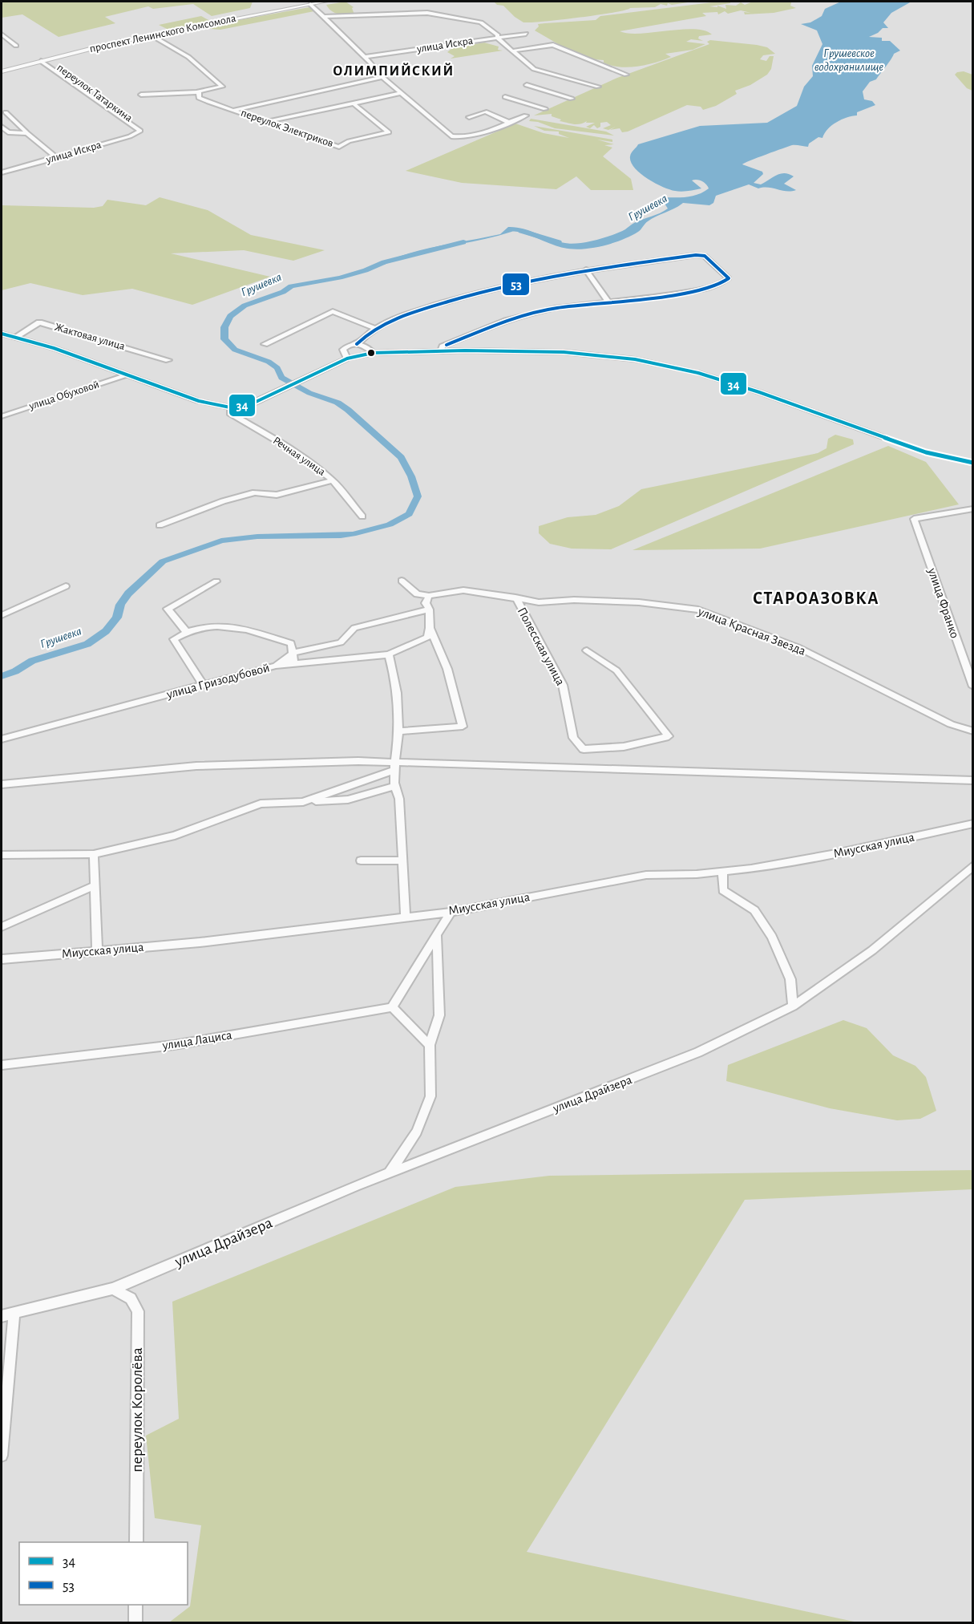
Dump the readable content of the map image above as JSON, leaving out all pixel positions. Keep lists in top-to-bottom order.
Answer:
{
  "streets": {
    "main road": ["проспект Ленинского Комсомола"],
    "street": [
      "улица Искра",
      "переулок Татаркина",
      "переулок Электриков",
      "Жактовая улица",
      "улица Обуховой",
      "Речная улица",
      "улица Франко",
      "улица Красная Звезда",
      "Полесская улица",
      "улица Гризодубовой",
      "Миусская улица",
      "улица Лациса",
      "улица Драйзера",
      "переулок Королёва"
    ]
  },
  "crossings": [
    ["проспект Ленинского Комсомола", "переулок Татаркина"],
    ["улица Искра", "переулок Татаркина"],
    ["улица Красная Звезда", "Полесская улица"],
    ["улица Драйзера", "переулок Королёва"]
  ],
  "districts": ["ОЛИМПИЙСКИЙ", "СТАРОАЗОВКА"],
  "water": ["Грушевское водохранилище", "Грушевка"],
  "lines": ["transit line 53", "transit line 34"],
  "legend": ["34", "53"]
}
